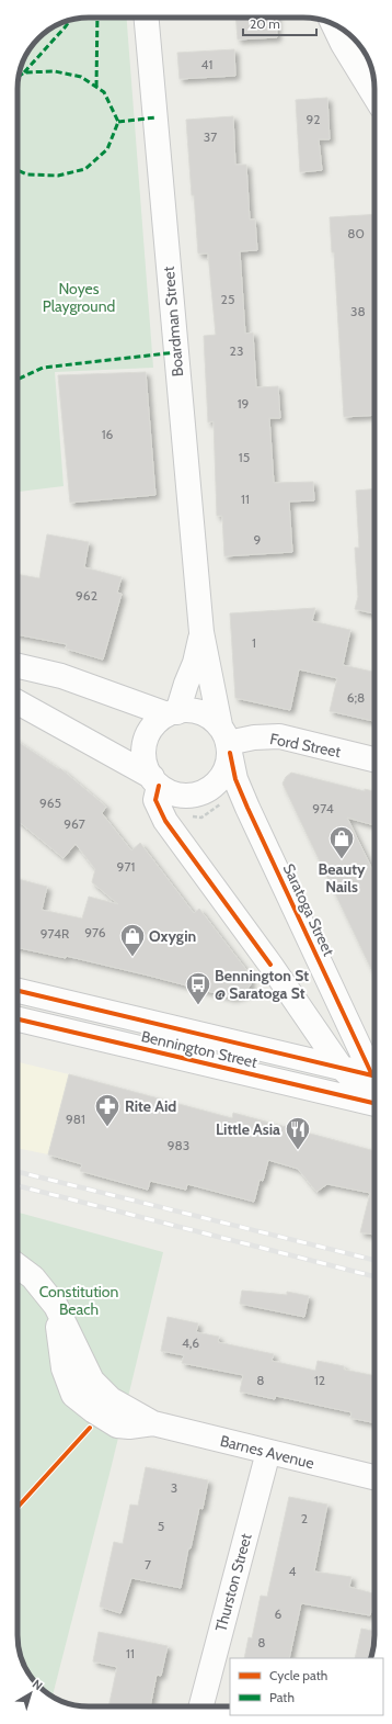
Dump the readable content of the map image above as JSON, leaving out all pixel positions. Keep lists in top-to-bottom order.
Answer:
{
  "streets": {
    "main road": [
      "Boardman Street",
      "Ford Street",
      "Saratoga Street",
      "Bennington Street",
      "Barnes Avenue",
      "Thurston Street"
    ]
  },
  "crossings": [
    ["Boardman Street", "Ford Street"],
    ["Boardman Street", "Saratoga Street"],
    ["Ford Street", "Saratoga Street"],
    ["Barnes Avenue", "Thurston Street"]
  ],
  "parks": ["Noyes Playground", "Constitution Beach"],
  "places": {
    "shop": ["Beauty Nails", "Oxygin"],
    "bus stop": ["Bennington St @ Saratoga St"],
    "pharmacy": ["Rite Aid"],
    "restaurant": ["Little Asia"]
  },
  "house_numbers": [
    "41",
    "92",
    "37",
    "80",
    "25",
    "38",
    "23",
    "19",
    "16",
    "15",
    "11",
    "9",
    "962",
    "1",
    "6;8",
    "965",
    "974",
    "967",
    "971",
    "976",
    "974R",
    "981",
    "983",
    "4,6",
    "8",
    "12",
    "3",
    "2",
    "5",
    "7",
    "4",
    "6",
    "8",
    "11"
  ],
  "legend": ["Cycle path", "Path"],
  "scale_bar": "20 m",
  "north": "top right"
}
